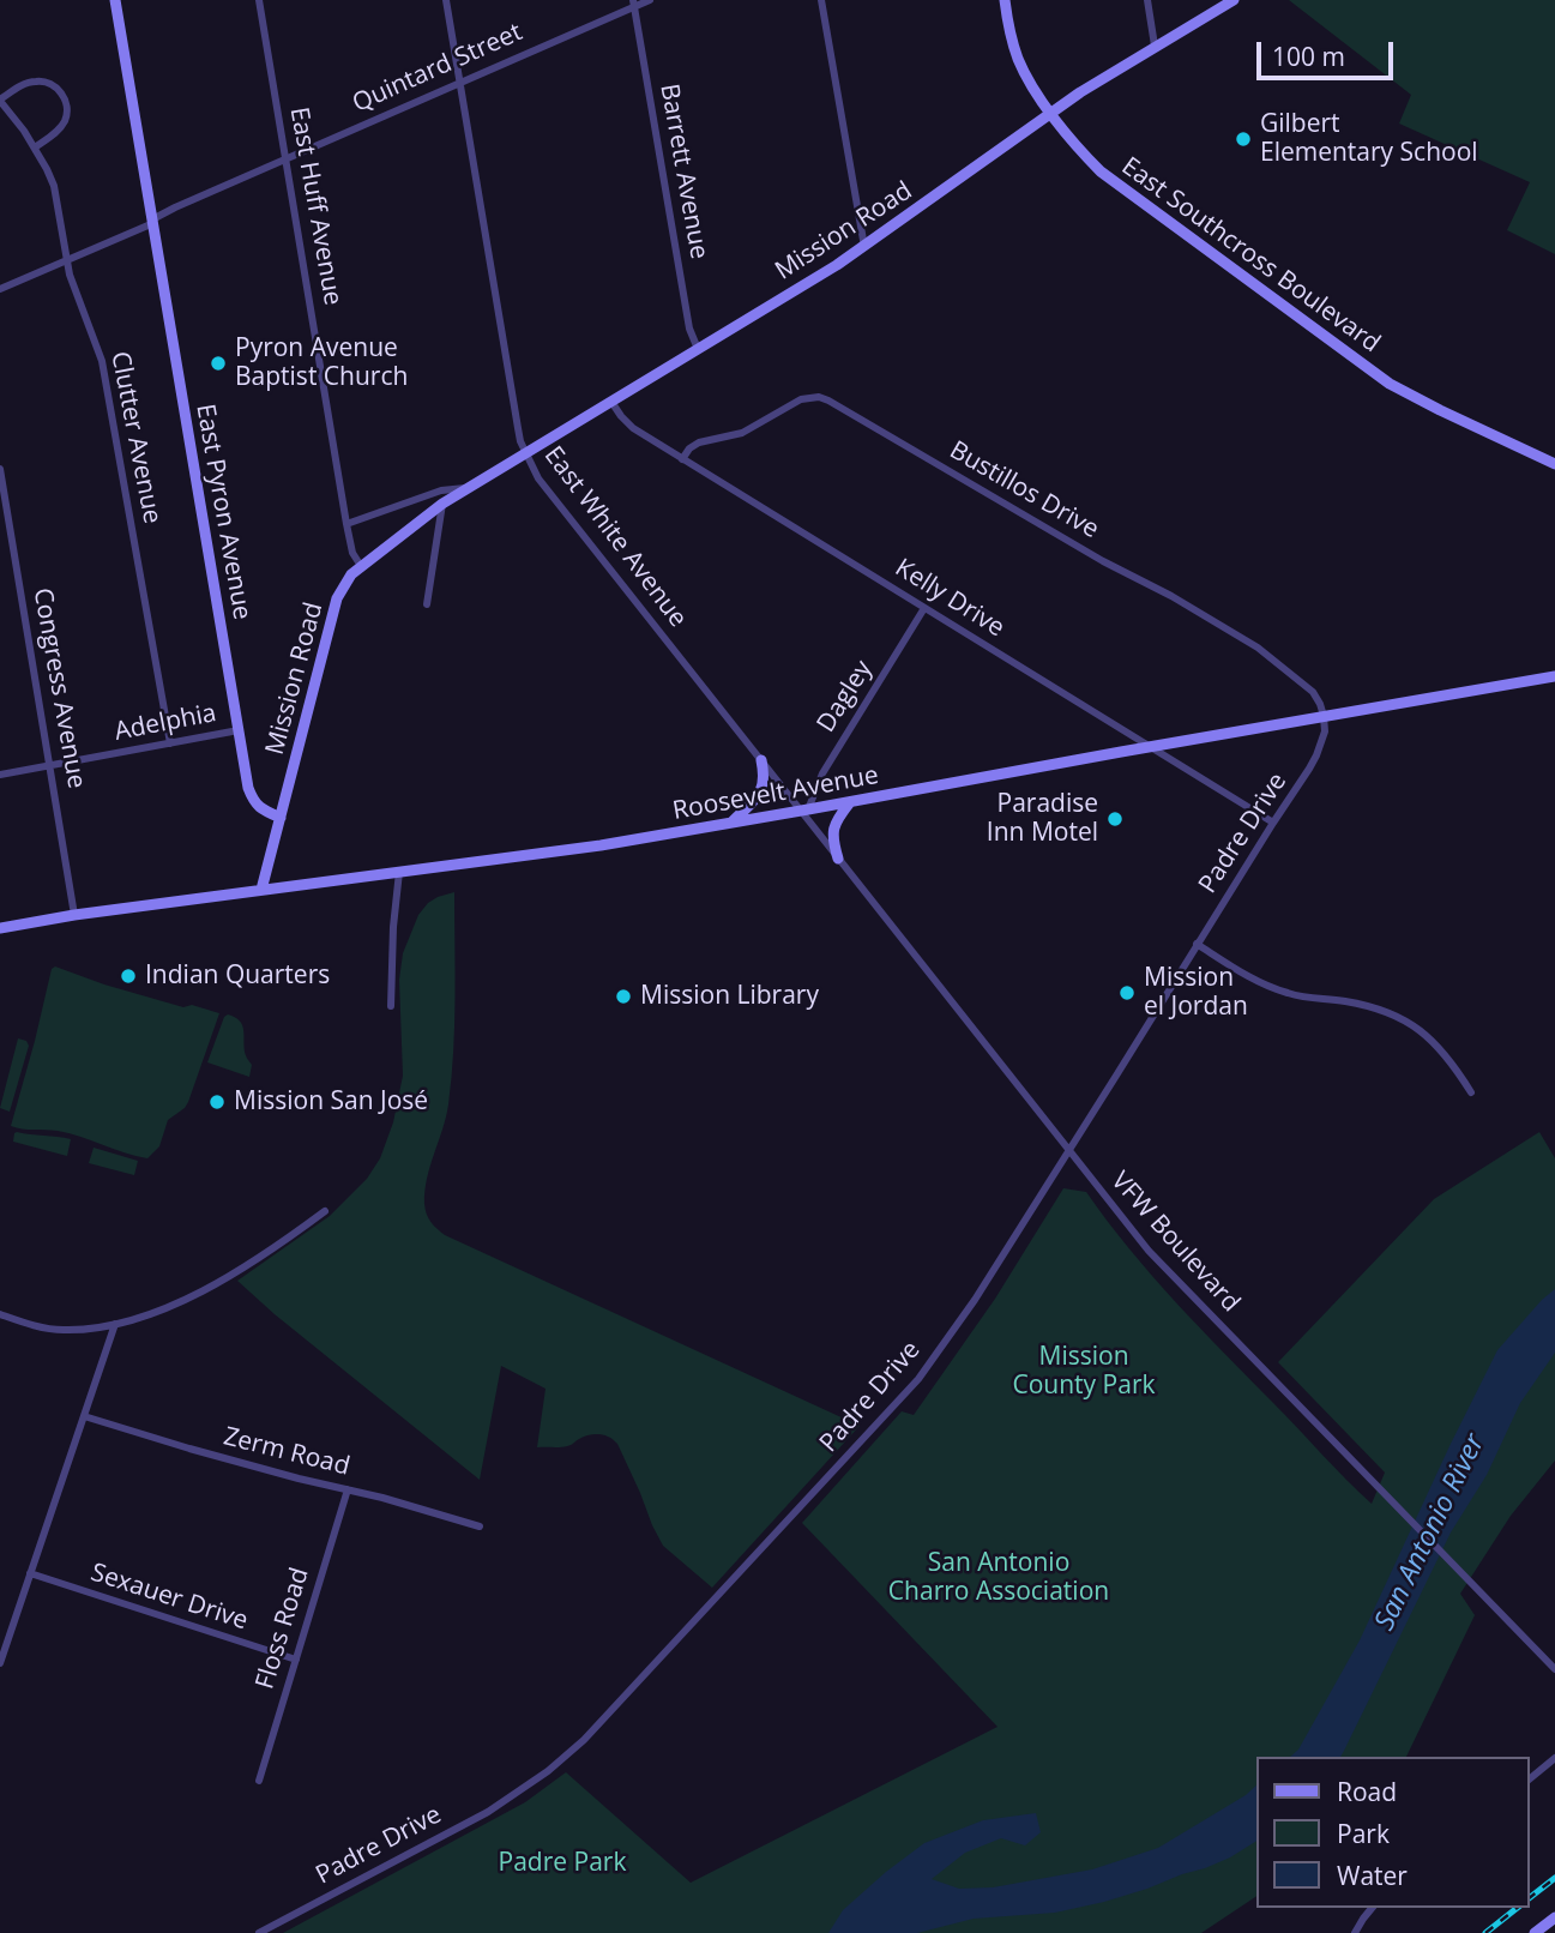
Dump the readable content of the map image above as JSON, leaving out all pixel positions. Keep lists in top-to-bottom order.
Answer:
{
  "streets": {
    "main road": [
      "Mission Road",
      "East Southcross Boulevard",
      "East Pyron Avenue",
      "Roosevelt Avenue"
    ],
    "street": [
      "Quintard Street",
      "Barrett Avenue",
      "East Huff Avenue",
      "Clutter Avenue",
      "Bustillos Drive",
      "East White Avenue",
      "Kelly Drive",
      "Congress Avenue",
      "Dagley",
      "Adelphia",
      "Padre Drive",
      "VFW Boulevard",
      "Zerm Road",
      "Sexauer Drive",
      "Floss Road"
    ]
  },
  "crossings": [
    ["Quintard Street", "Barrett Avenue"],
    ["Quintard Street", "East Huff Avenue"],
    ["Quintard Street", "Clutter Avenue"],
    ["Quintard Street", "East Pyron Avenue"],
    ["Quintard Street", "East White Avenue"],
    ["Barrett Avenue", "Mission Road"],
    ["East Huff Avenue", "Mission Road"],
    ["Mission Road", "East Southcross Boulevard"],
    ["Mission Road", "East Pyron Avenue"],
    ["Mission Road", "East White Avenue"],
    ["Mission Road", "Kelly Drive"],
    ["Mission Road", "Roosevelt Avenue"],
    ["Clutter Avenue", "Adelphia"],
    ["Bustillos Drive", "Kelly Drive"],
    ["Bustillos Drive", "Roosevelt Avenue"],
    ["Bustillos Drive", "Padre Drive"],
    ["East Pyron Avenue", "Adelphia"],
    ["East White Avenue", "Dagley"],
    ["East White Avenue", "Roosevelt Avenue"],
    ["East White Avenue", "VFW Boulevard"],
    ["Kelly Drive", "Dagley"],
    ["Kelly Drive", "Roosevelt Avenue"],
    ["Kelly Drive", "Padre Drive"],
    ["Congress Avenue", "Adelphia"],
    ["Congress Avenue", "Roosevelt Avenue"],
    ["Dagley", "Roosevelt Avenue"],
    ["Dagley", "VFW Boulevard"],
    ["Roosevelt Avenue", "Padre Drive"],
    ["Roosevelt Avenue", "VFW Boulevard"],
    ["Padre Drive", "VFW Boulevard"],
    ["Zerm Road", "Floss Road"],
    ["Sexauer Drive", "Floss Road"]
  ],
  "water": ["San Antonio River"],
  "parks": ["Mission County Park", "San Antonio Charro Association", "Padre Park"],
  "places": [
    "Gilbert Elementary School",
    "Pyron Avenue Baptist Church",
    "Paradise Inn Motel",
    "Indian Quarters",
    "Mission el Jordan",
    "Mission Library",
    "Mission San José"
  ],
  "legend": ["Road", "Park", "Water"],
  "scale_bar": "100 m"
}
